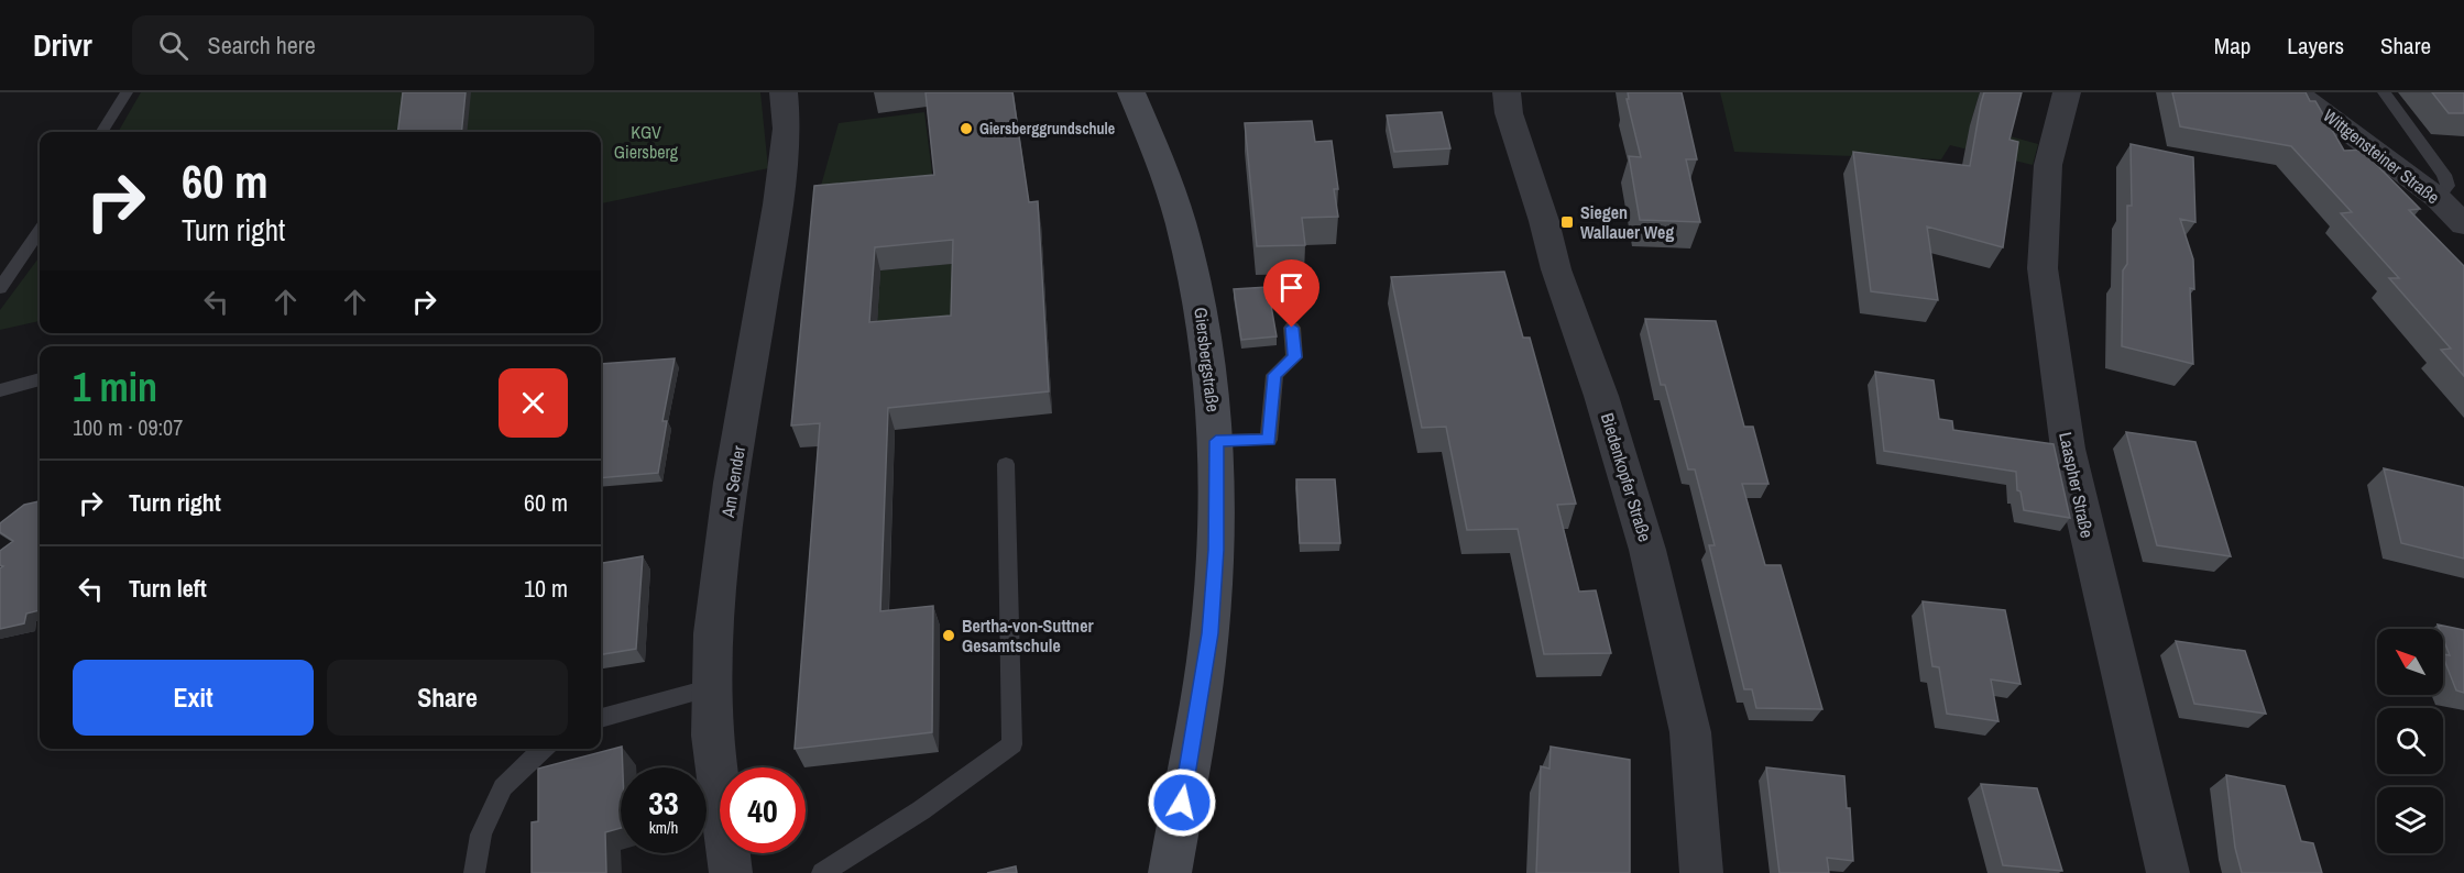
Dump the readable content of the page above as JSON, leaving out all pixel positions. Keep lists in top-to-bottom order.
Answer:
{
  "streets": {
    "street": [
      "Wittgensteiner Straße",
      "Giersbergstraße",
      "Biedenkopfer Straße",
      "Am Sender",
      "Laaspher Straße"
    ]
  },
  "parks": ["KGV Giersberg"],
  "places": {
    "other": ["Giersberggrundschule", "Bertha-von-Suttner Gesamtschule"],
    "transit": ["Siegen Wallauer Weg"]
  },
  "north": "top left",
  "page": {
    "header": "Drivr",
    "search": "Search here",
    "nav": ["Map", "Layers", "Share"],
    "turn": ["60 m", "Turn right"],
    "heading": ["1 min", "100 m · 09:07"],
    "list": [
      {
        "name": "Turn right",
        "value": "60 m"
      },
      {
        "name": "Turn left",
        "value": "10 m"
      }
    ],
    "buttons": ["Exit", "Share"],
    "speed": "33 km/h",
    "limit": "40"
  }
}
